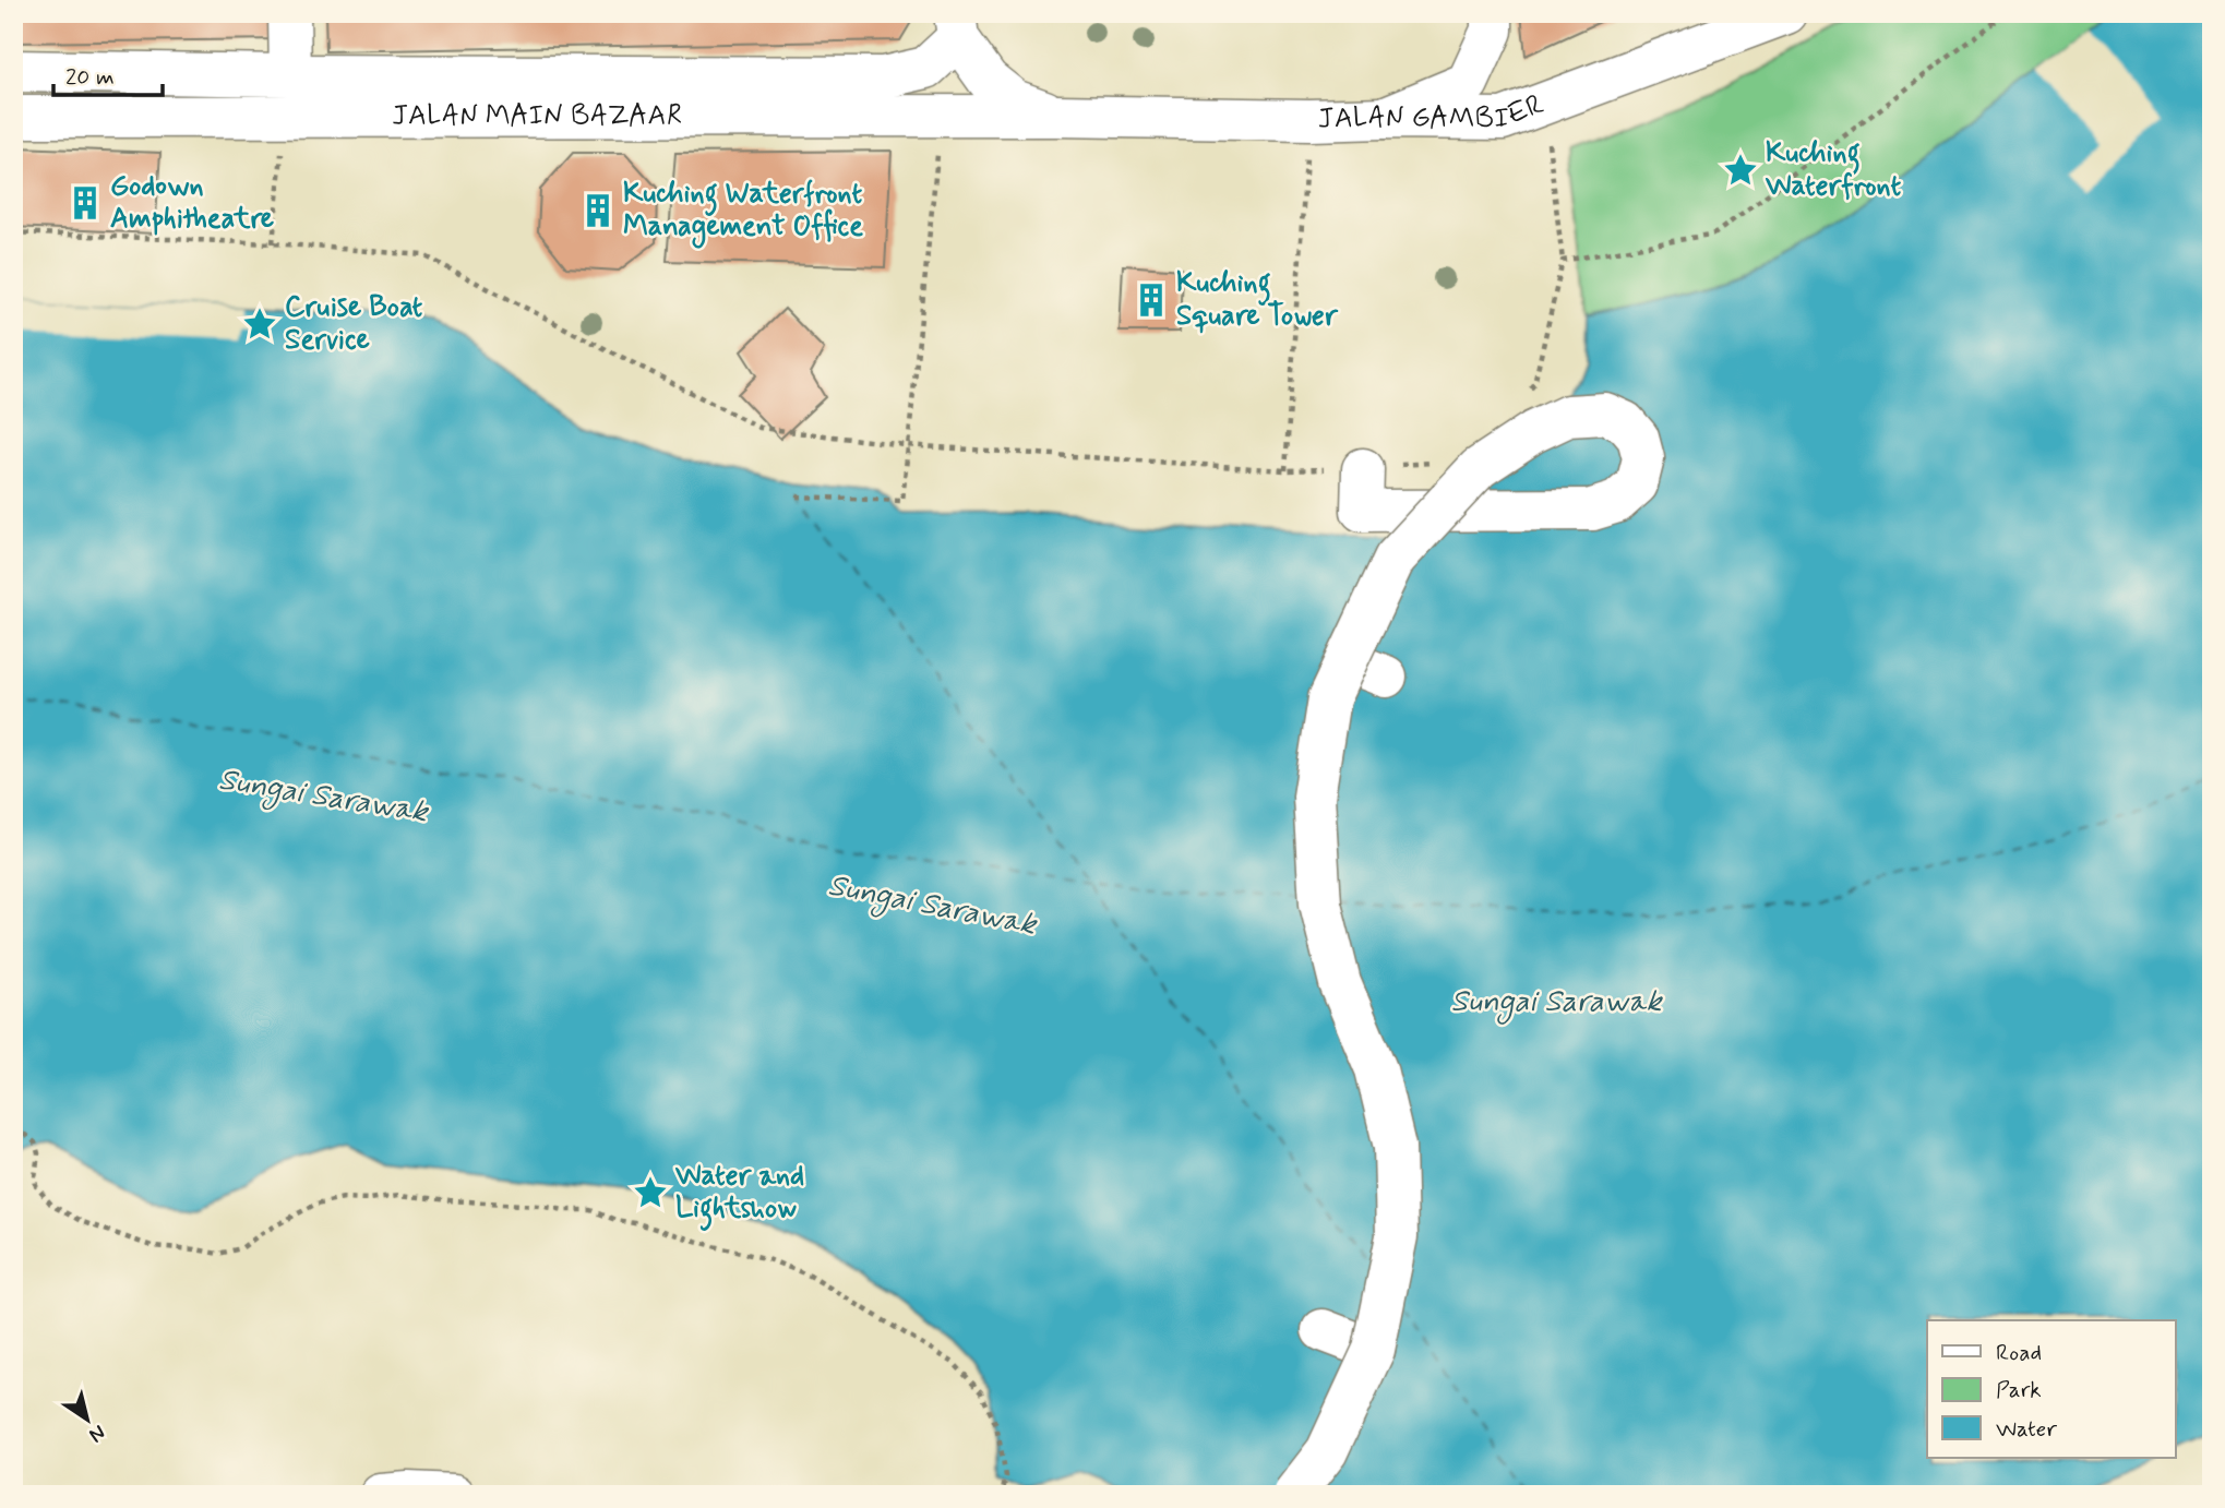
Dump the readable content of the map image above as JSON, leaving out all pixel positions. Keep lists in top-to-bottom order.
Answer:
{
  "streets": {
    "main road": ["JALAN GAMBIER", "JALAN MAIN BAZAAR"]
  },
  "crossings": [
    ["JALAN GAMBIER", "JALAN MAIN BAZAAR"]
  ],
  "water": ["Sungai Sarawak"],
  "places": {
    "place": ["Kuching Waterfront", "Cruise Boat Service", "Water and Lightshow"],
    "building": ["Godown Amphitheatre", "Kuching Waterfront Management Office", "Kuching Square Tower"]
  },
  "legend": ["Road", "Park", "Water"],
  "scale_bar": "20 m",
  "north": "bottom right"
}
